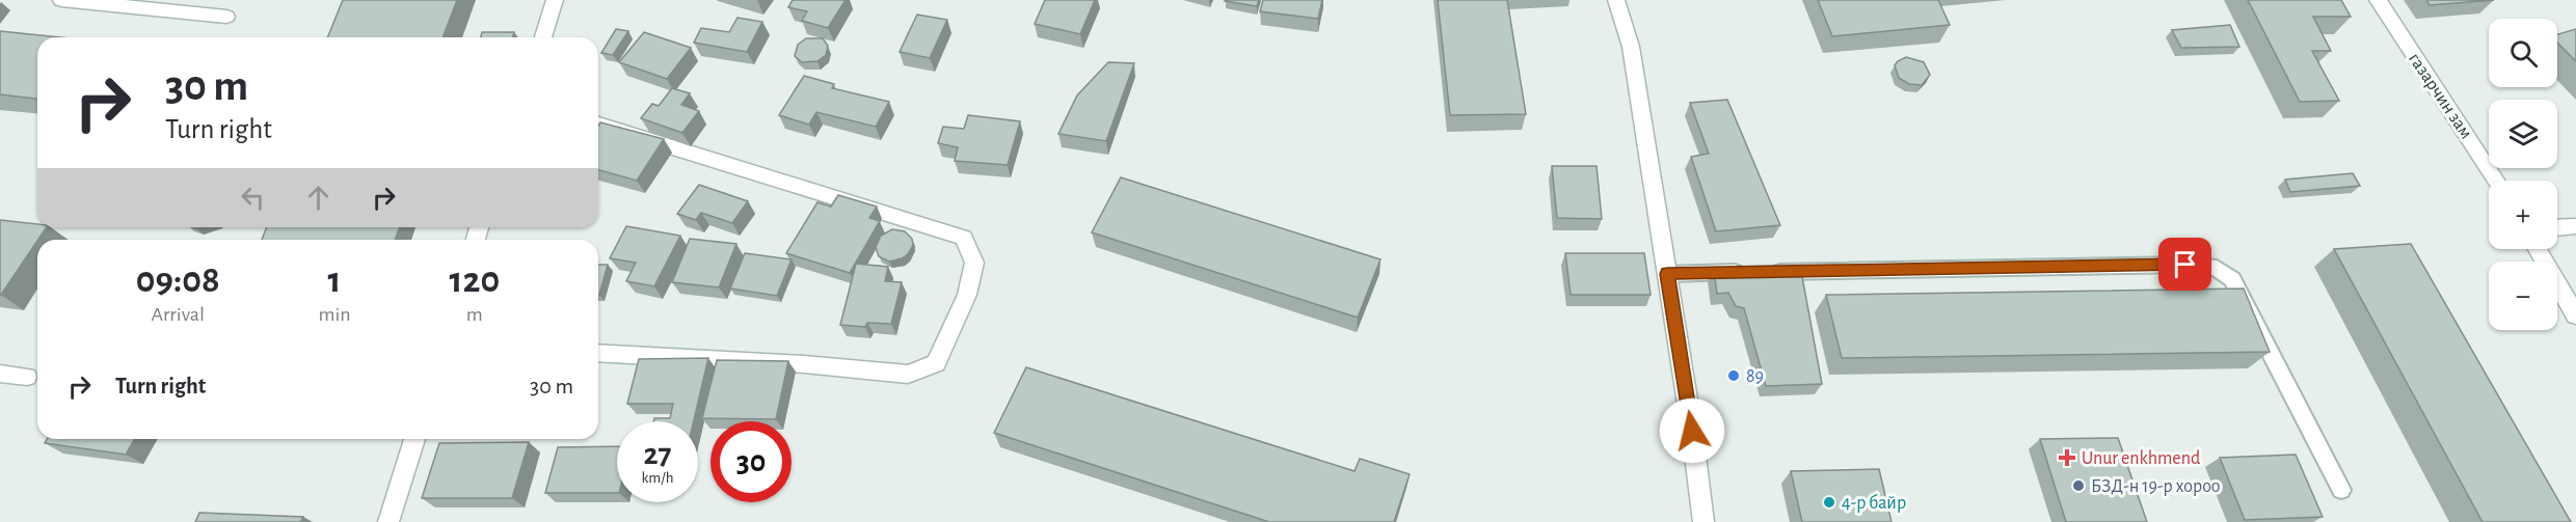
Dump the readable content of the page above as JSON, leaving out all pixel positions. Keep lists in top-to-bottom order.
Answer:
{
  "streets": {
    "street": ["газарчин зам"]
  },
  "places": {
    "other": ["89", "БЗД-н 19-р хороо", "4-р байр"],
    "health": ["Unur enkhmend"]
  },
  "page": {
    "map_buttons": ["+", "−"],
    "turn": ["30 m", "Turn right"],
    "eta": [
      "09:08",
      "Arrival",
      "1",
      "min",
      "120",
      "m"
    ],
    "list": [
      {
        "name": "Turn right",
        "value": "30 m"
      }
    ],
    "speed": "27 km/h",
    "limit": "30"
  }
}
